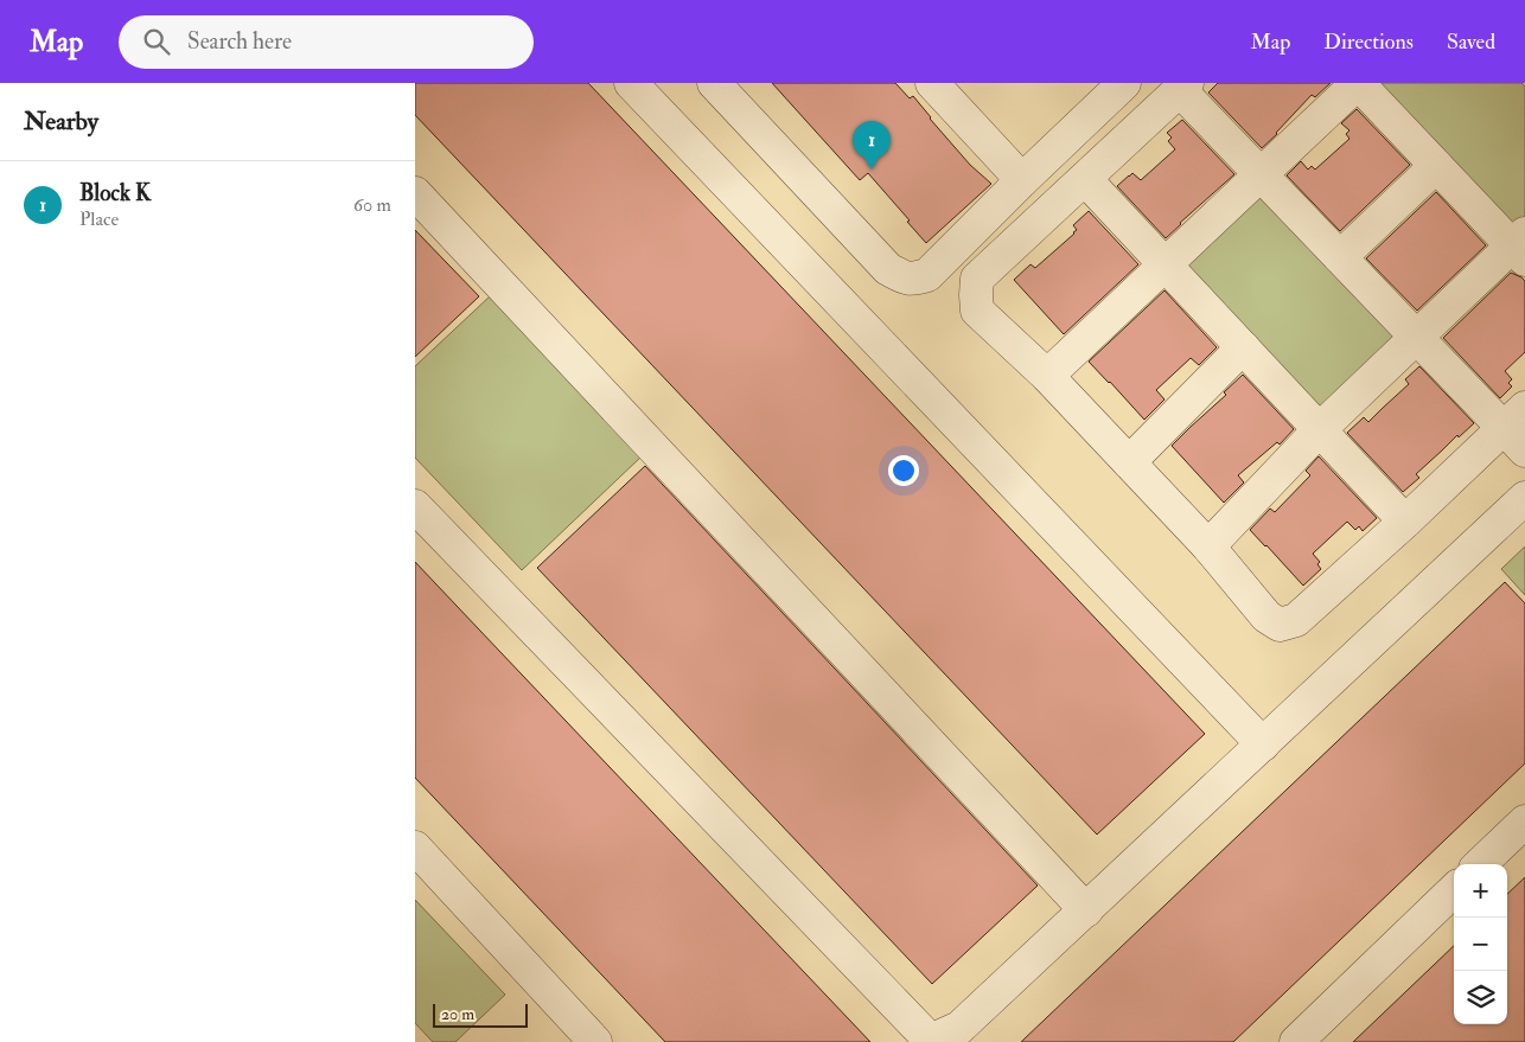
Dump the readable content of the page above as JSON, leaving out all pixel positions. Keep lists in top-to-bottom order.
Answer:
{
  "scale_bar": "20 m",
  "page": {
    "header": "Map",
    "search": "Search here",
    "nav": ["Map", "Directions", "Saved"],
    "heading": "Nearby",
    "pins": "1",
    "list": [
      {
        "mark": "1",
        "name": "Block K",
        "note": "Place",
        "value": "60 m"
      }
    ],
    "map_buttons": ["+", "−"],
    "scale": "20 m"
  }
}
